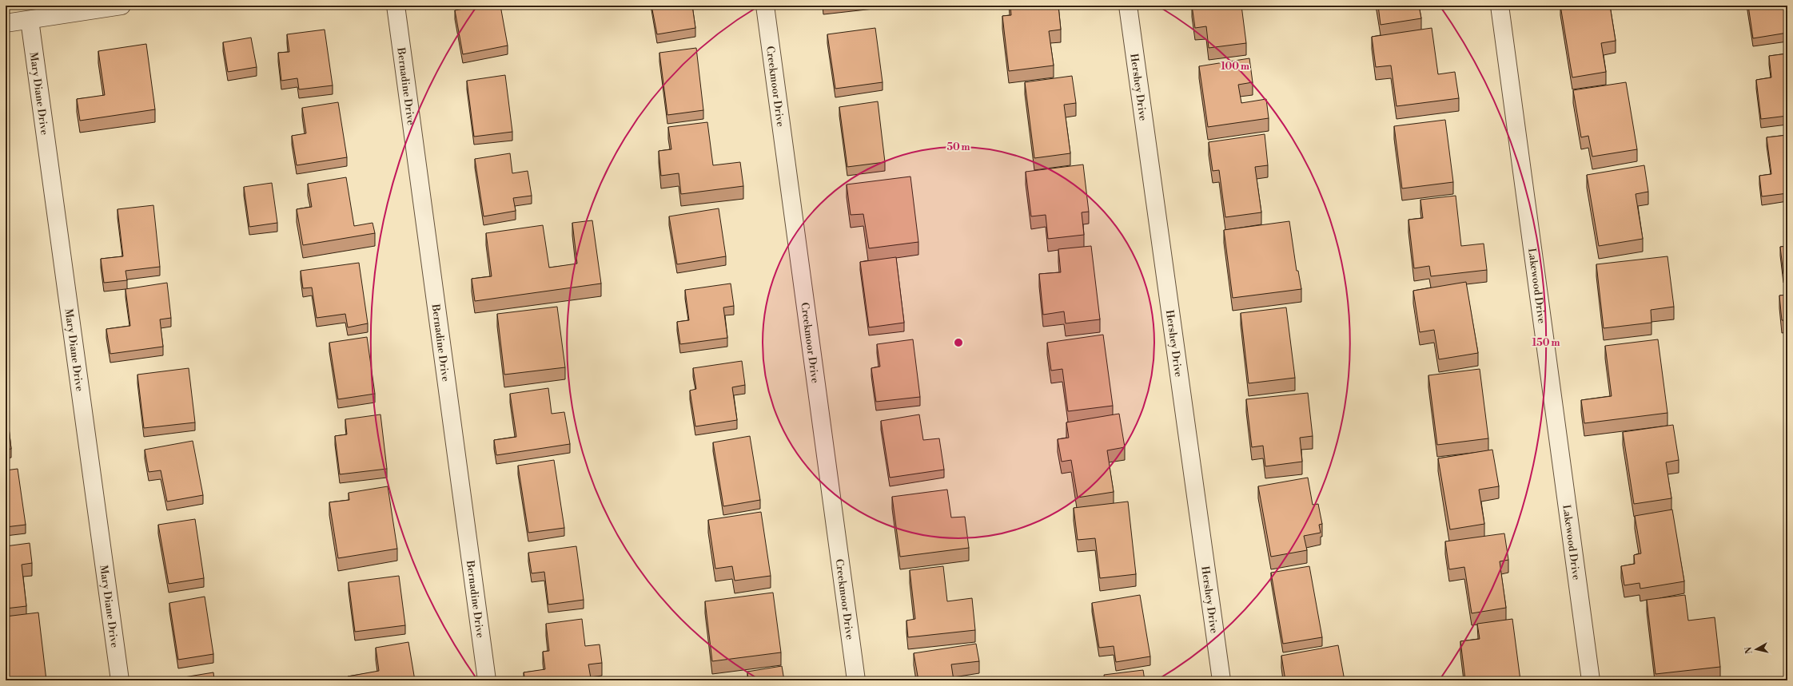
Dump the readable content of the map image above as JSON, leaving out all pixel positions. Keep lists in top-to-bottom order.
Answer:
{
  "streets": {
    "street": [
      "Bernadine Drive",
      "Creekmoor Drive",
      "Hershey Drive",
      "Mary Diane Drive",
      "Lakewood Drive"
    ]
  },
  "north": "left",
  "rings": ["100 m", "50 m", "150 m"]
}
